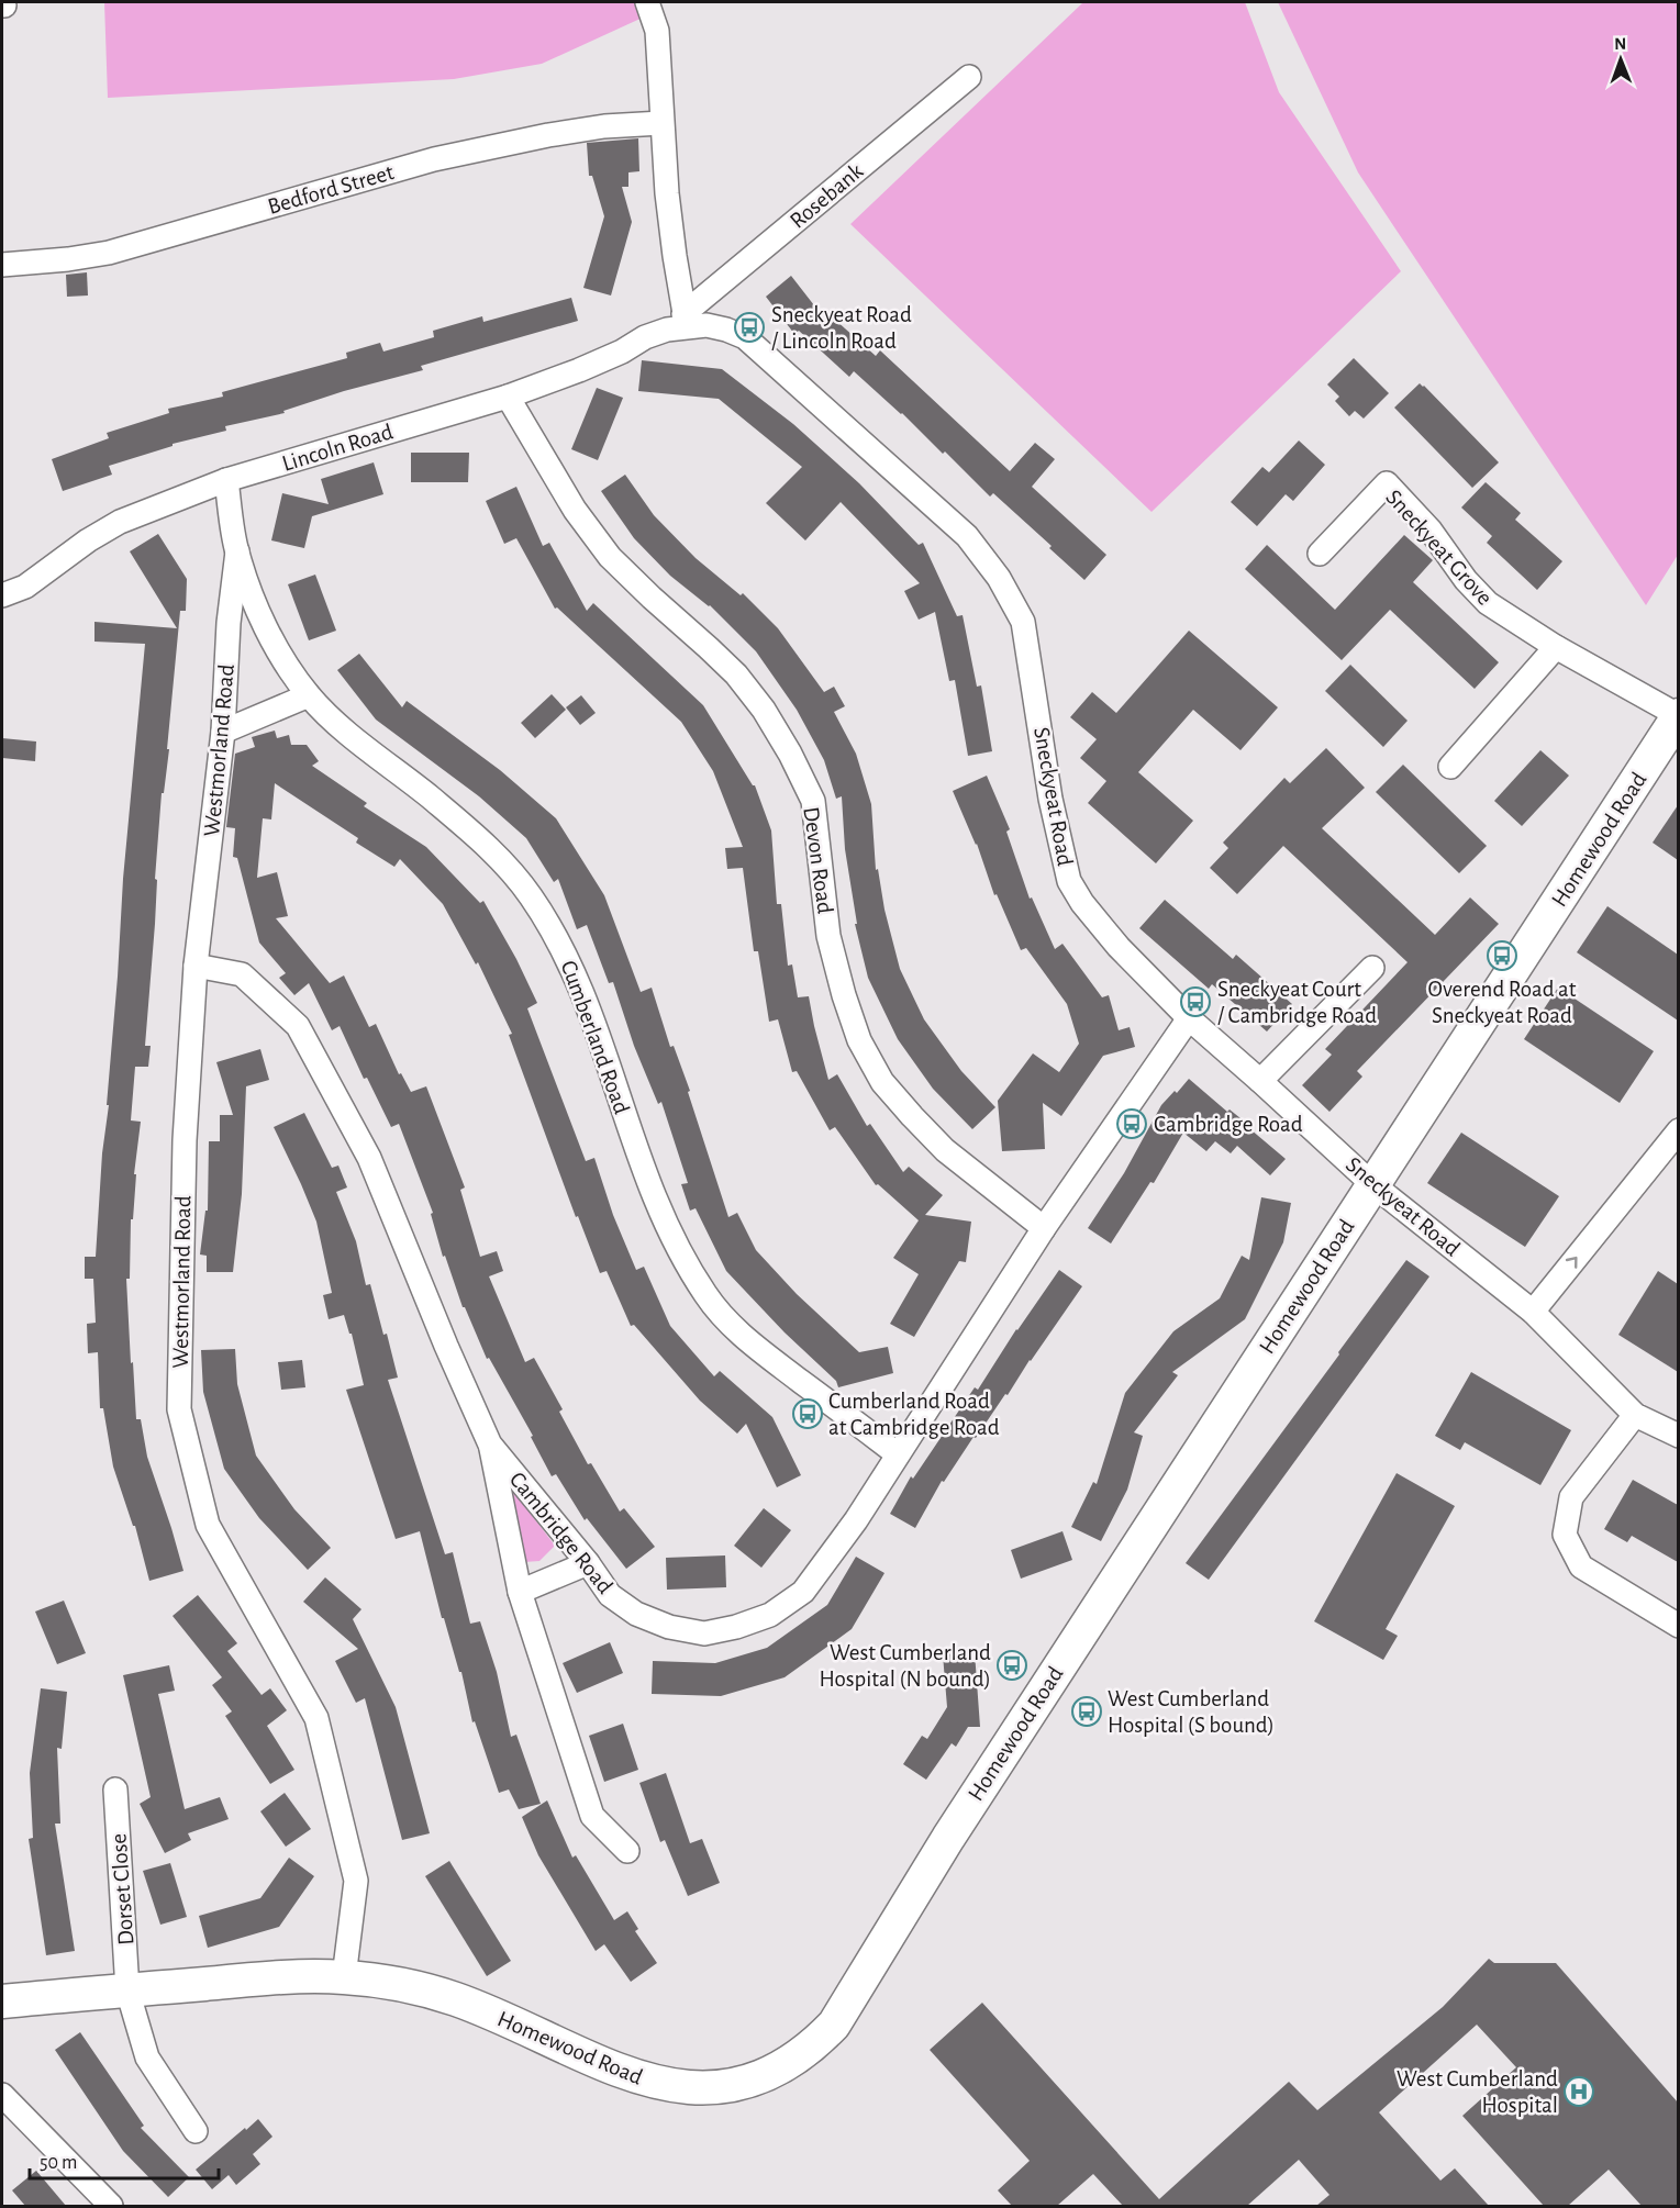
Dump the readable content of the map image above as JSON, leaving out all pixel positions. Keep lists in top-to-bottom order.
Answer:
{
  "streets": {
    "street": [
      "Bedford Street",
      "Rosebank",
      "Lincoln Road",
      "Sneckyeat Grove",
      "Westmorland Road",
      "Sneckyeat Road",
      "Homewood Road",
      "Devon Road",
      "Cumberland Road",
      "Cambridge Road",
      "Dorset Close"
    ]
  },
  "crossings": [
    ["Rosebank", "Lincoln Road"],
    ["Rosebank", "Sneckyeat Road"],
    ["Lincoln Road", "Sneckyeat Road"],
    ["Lincoln Road", "Devon Road"],
    ["Lincoln Road", "Cumberland Road"],
    ["Sneckyeat Grove", "Homewood Road"],
    ["Westmorland Road", "Homewood Road"],
    ["Westmorland Road", "Cumberland Road"],
    ["Westmorland Road", "Cambridge Road"],
    ["Sneckyeat Road", "Homewood Road"],
    ["Sneckyeat Road", "Cambridge Road"],
    ["Homewood Road", "Dorset Close"],
    ["Devon Road", "Cambridge Road"],
    ["Cumberland Road", "Cambridge Road"]
  ],
  "places": {
    "bus stop": [
      "Sneckyeat Road / Lincoln Road",
      "Overend Road at Sneckyeat Road",
      "Sneckyeat Court / Cambridge Road",
      "Cambridge Road",
      "Cumberland Road at Cambridge Road",
      "West Cumberland Hospital (N bound)",
      "West Cumberland Hospital (S bound)"
    ],
    "hospital": ["West Cumberland Hospital"]
  },
  "scale_bar": "50 m",
  "north": "top"
}
